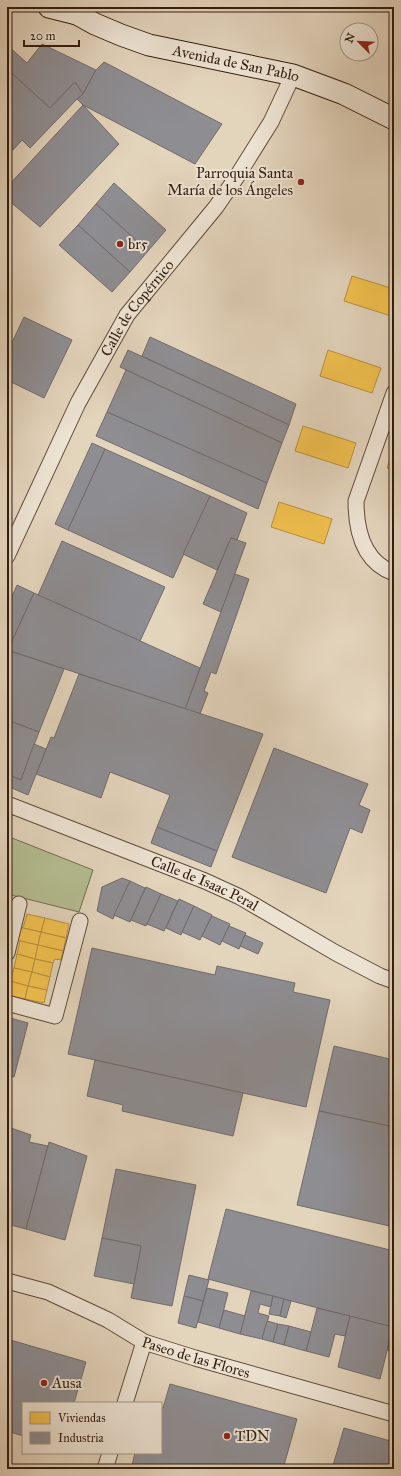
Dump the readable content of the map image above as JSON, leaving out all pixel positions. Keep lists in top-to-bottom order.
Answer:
{
  "streets": {
    "street": [
      "Avenida de San Pablo",
      "Calle de Copérnico",
      "Calle de Isaac Peral",
      "Paseo de las Flores"
    ]
  },
  "crossings": [
    ["Avenida de San Pablo", "Calle de Copérnico"]
  ],
  "places": [
    "Parroquia Santa María de los Ángeles",
    "br5",
    "Ausa",
    "TDN"
  ],
  "legend": ["Viviendas", "Industria"],
  "scale_bar": "20 m",
  "north": "top left"
}
